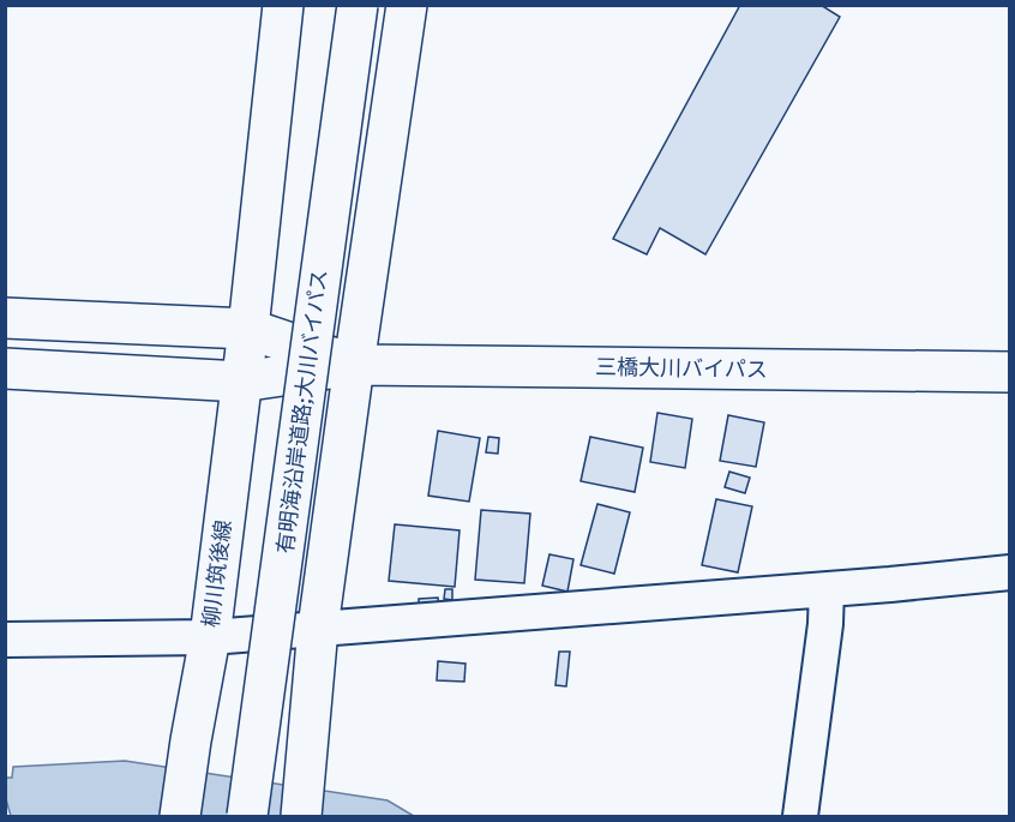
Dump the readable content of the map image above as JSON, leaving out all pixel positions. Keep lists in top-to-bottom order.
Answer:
{
  "streets": {
    "main road": ["三橋大川バイパス", "有明海沿岸道路;大川バイパス", "柳川筑後線"]
  },
  "crossings": [
    ["三橋大川バイパス", "柳川筑後線"]
  ]
}
